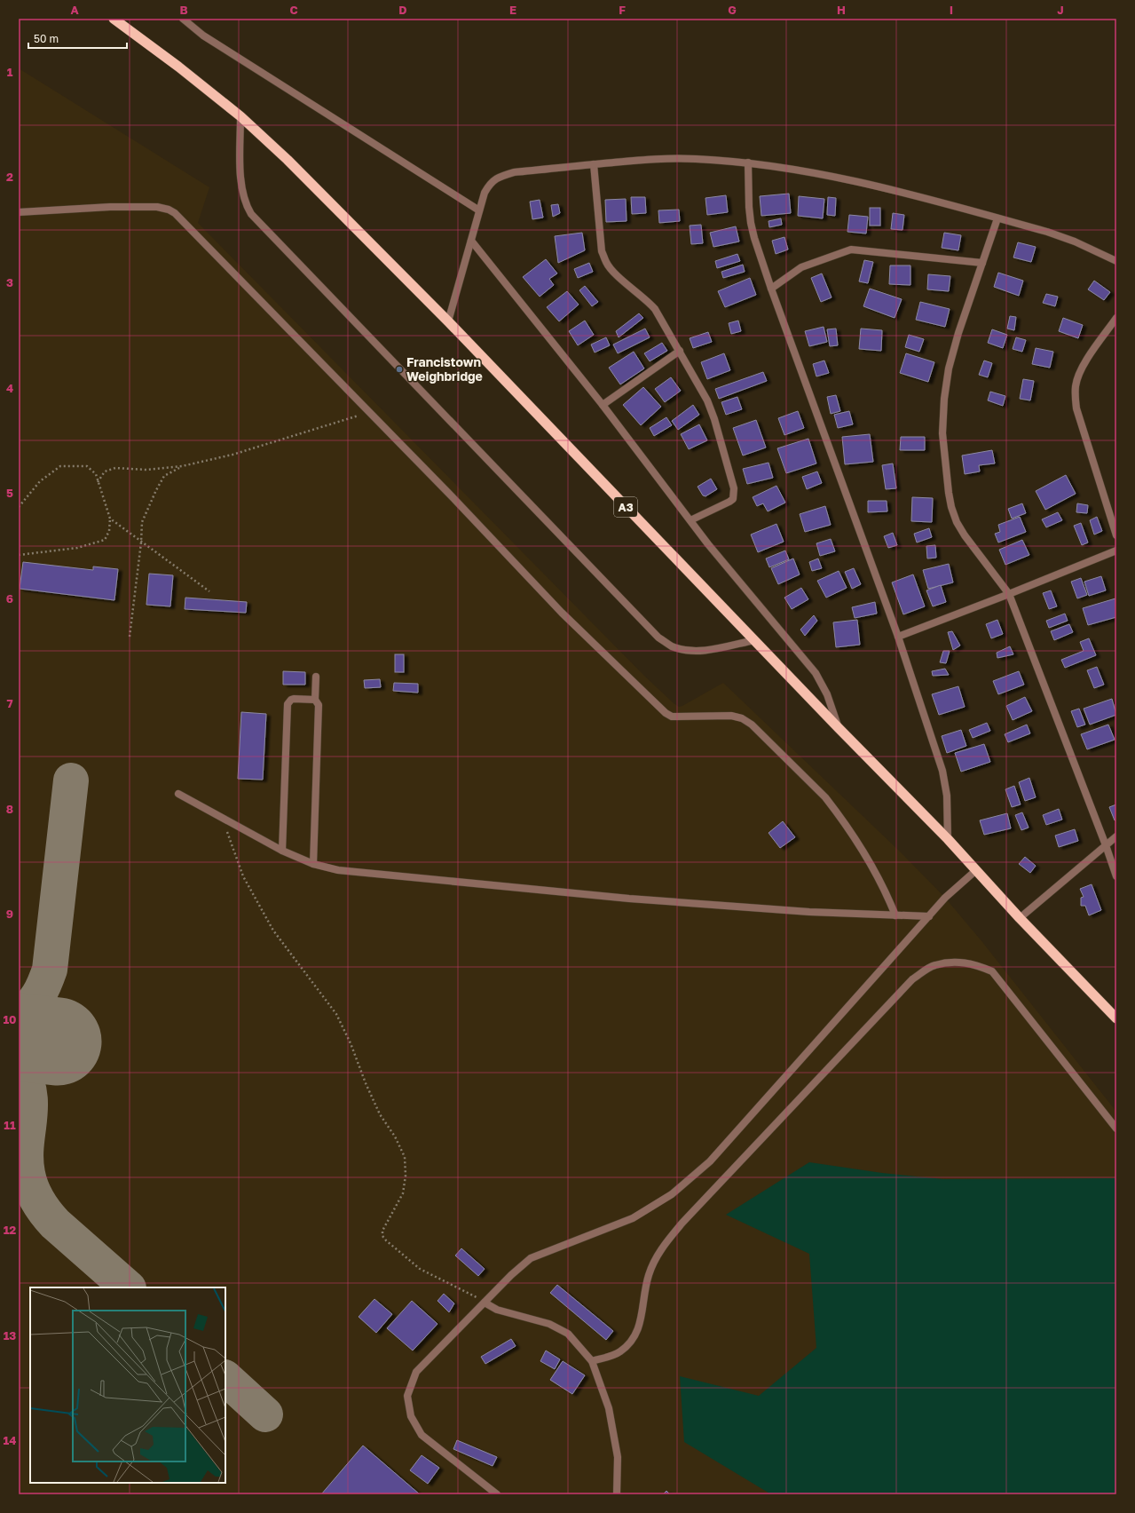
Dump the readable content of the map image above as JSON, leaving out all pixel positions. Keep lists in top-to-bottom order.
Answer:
{
  "streets": {
    "highway": ["A3"]
  },
  "places": ["Francistown Weighbridge"],
  "scale_bar": "50 m",
  "grid": {
    "columns": [
      "A",
      "B",
      "C",
      "D",
      "E",
      "F",
      "G",
      "H",
      "I",
      "J"
    ],
    "rows": [
      "1",
      "2",
      "3",
      "4",
      "5",
      "6",
      "7",
      "8",
      "9",
      "10",
      "11",
      "12",
      "13",
      "14"
    ]
  }
}
